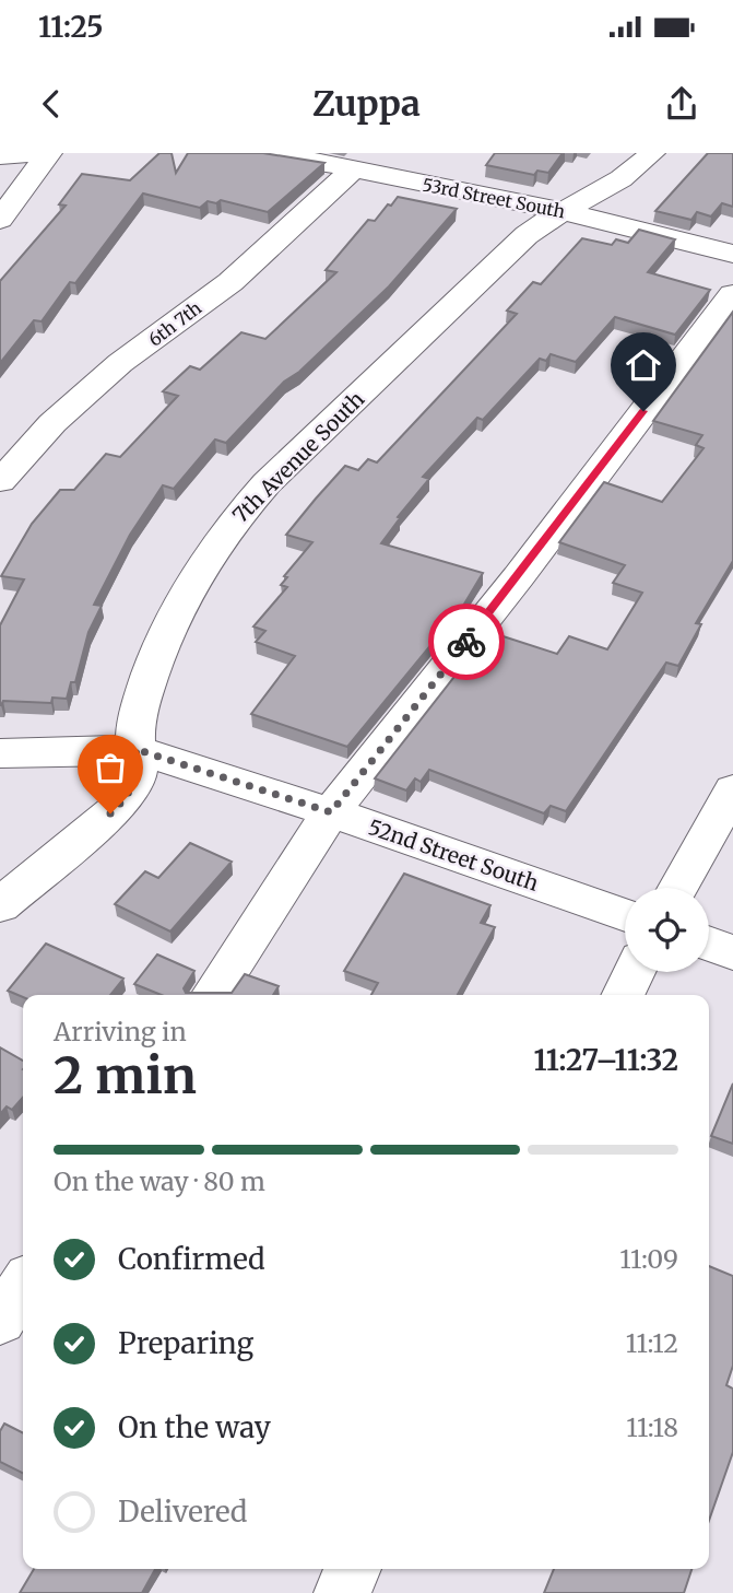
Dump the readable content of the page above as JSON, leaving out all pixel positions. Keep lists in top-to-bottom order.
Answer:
{
  "streets": {
    "street": [
      "53rd Street South",
      "6th 7th",
      "7th Avenue South",
      "52nd Street South"
    ]
  },
  "crossings": [
    ["53rd Street South", "6th 7th"],
    ["53rd Street South", "7th Avenue South"],
    ["7th Avenue South", "52nd Street South"]
  ],
  "page": {
    "status": "11:25",
    "header": "Zuppa",
    "heading": ["2 min", "Arriving in", "11:27–11:32"],
    "bar": "On the way · 80 m",
    "list": [
      ["Confirmed", "11:09"],
      ["Preparing", "11:12"],
      ["On the way", "11:18"],
      "Delivered"
    ]
  }
}
